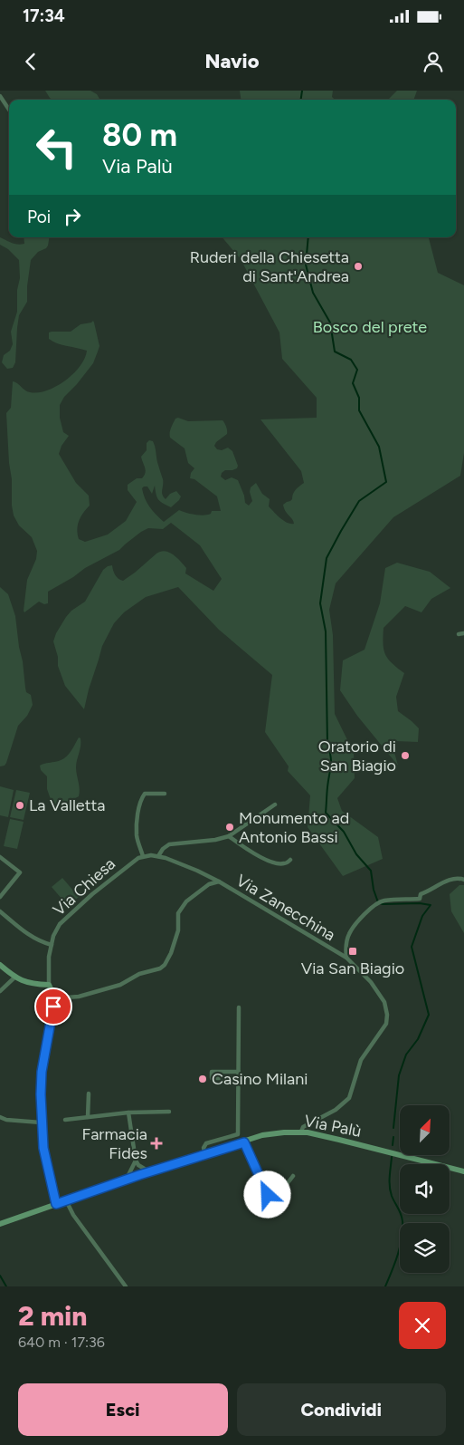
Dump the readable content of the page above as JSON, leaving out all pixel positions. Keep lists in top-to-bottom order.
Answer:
{
  "streets": {
    "main road": ["Via Palù"],
    "street": ["Via Chiesa", "Via Zanecchina"]
  },
  "parks": ["Bosco del prete"],
  "places": {
    "other": [
      "Ruderi della Chiesetta di Sant'Andrea",
      "Oratorio di San Biagio",
      "La Valletta",
      "Monumento ad Antonio Bassi",
      "Casino Milani"
    ],
    "transit": ["Via San Biagio"],
    "health": ["Farmacia Fides"]
  },
  "north": "top right",
  "page": {
    "status": "17:34",
    "header": "Navio",
    "turn": ["80 m", "Via Palù"],
    "then": "Poi",
    "heading": ["2 min", "640 m · 17:36"],
    "buttons": ["Esci", "Condividi"]
  }
}
